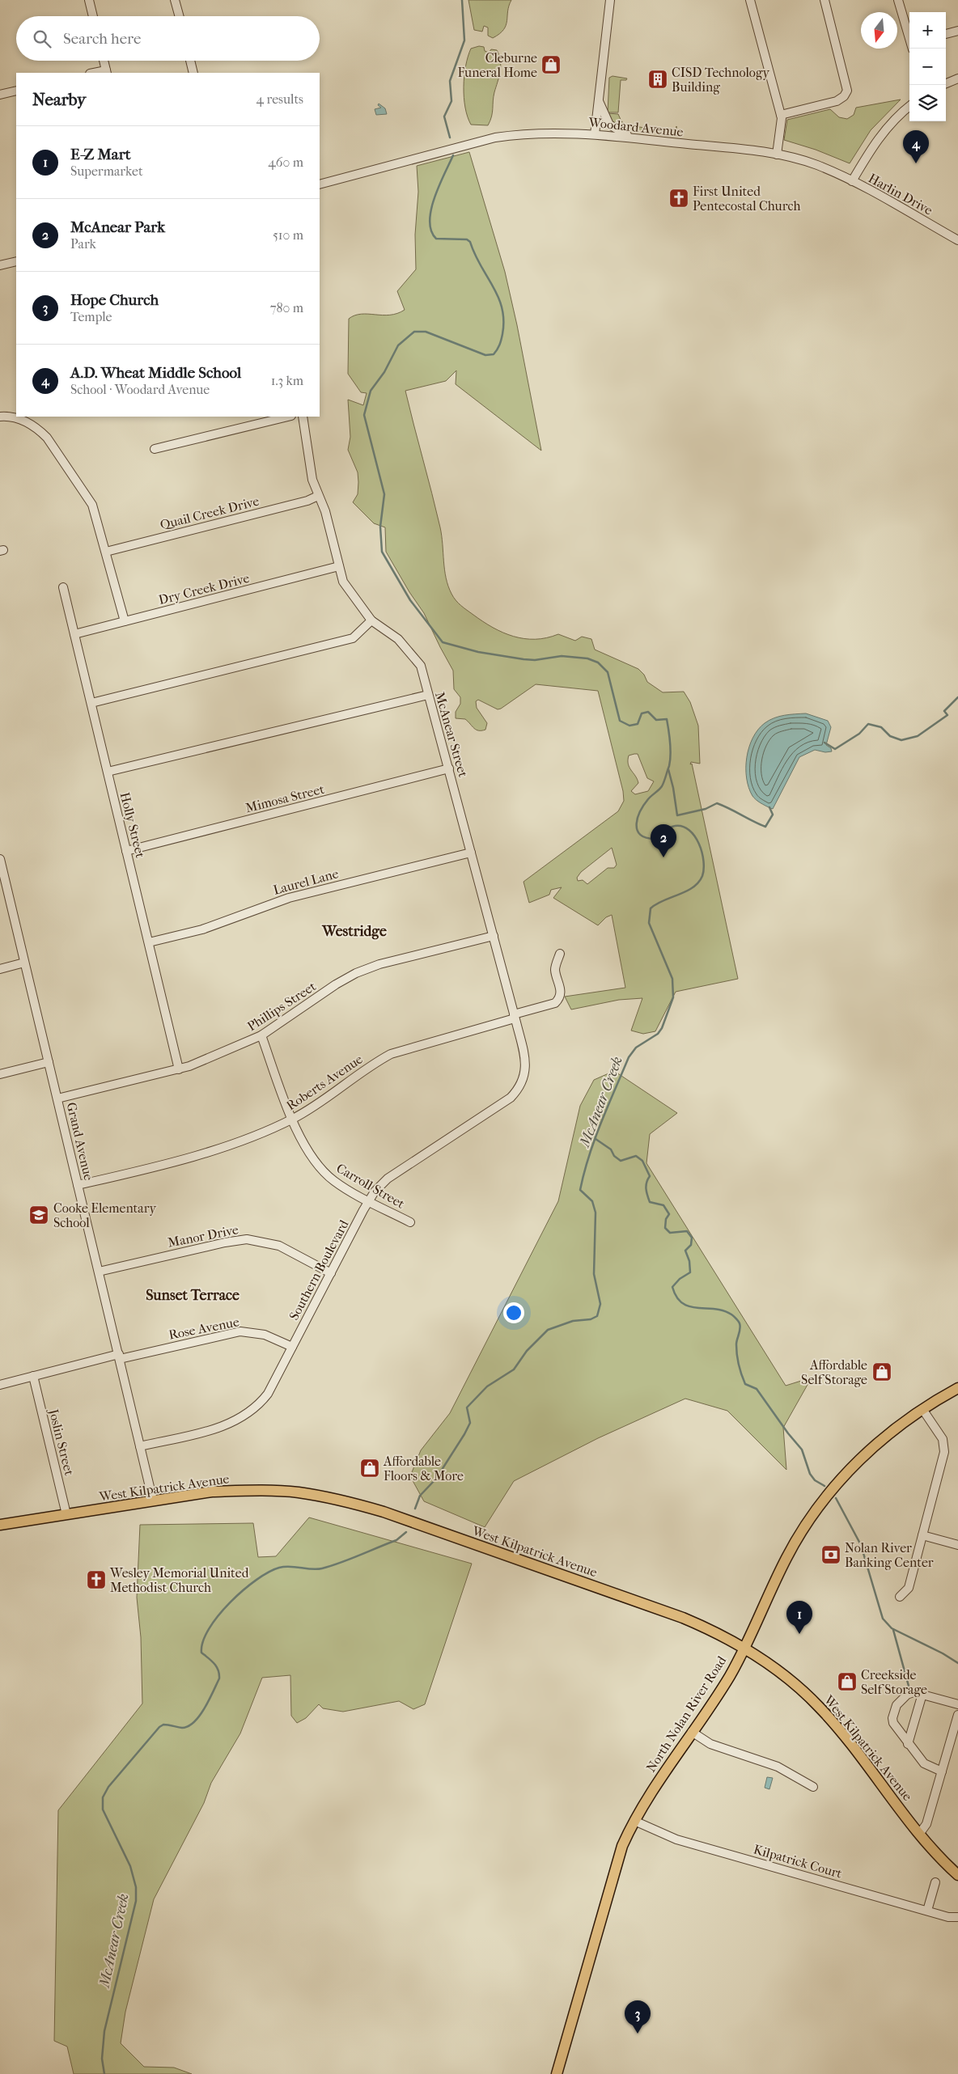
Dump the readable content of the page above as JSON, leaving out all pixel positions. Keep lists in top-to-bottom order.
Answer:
{
  "streets": {
    "main road": ["West Kilpatrick Avenue", "North Nolan River Road"],
    "street": [
      "Woodard Avenue",
      "Harlin Drive",
      "Quail Creek Drive",
      "Dry Creek Drive",
      "McAnear Street",
      "Mimosa Street",
      "Holly Street",
      "Laurel Lane",
      "Phillips Street",
      "Roberts Avenue",
      "Grand Avenue",
      "Carroll Street",
      "Manor Drive",
      "Southern Boulevard",
      "Rose Avenue",
      "Joslin Street",
      "Kilpatrick Court"
    ]
  },
  "crossings": [
    ["Woodard Avenue", "Harlin Drive"],
    ["Quail Creek Drive", "McAnear Street"],
    ["Dry Creek Drive", "McAnear Street"],
    ["Dry Creek Drive", "Holly Street"],
    ["McAnear Street", "Mimosa Street"],
    ["McAnear Street", "Laurel Lane"],
    ["McAnear Street", "Phillips Street"],
    ["McAnear Street", "Roberts Avenue"],
    ["McAnear Street", "Southern Boulevard"],
    ["Mimosa Street", "Holly Street"],
    ["Holly Street", "Laurel Lane"],
    ["Holly Street", "Phillips Street"],
    ["Phillips Street", "Grand Avenue"],
    ["Phillips Street", "Carroll Street"],
    ["Roberts Avenue", "Grand Avenue"],
    ["Roberts Avenue", "Carroll Street"],
    ["Grand Avenue", "Manor Drive"],
    ["Grand Avenue", "Southern Boulevard"],
    ["Grand Avenue", "Rose Avenue"],
    ["Grand Avenue", "West Kilpatrick Avenue"],
    ["Carroll Street", "Southern Boulevard"],
    ["Manor Drive", "Southern Boulevard"],
    ["Southern Boulevard", "Rose Avenue"],
    ["Rose Avenue", "Joslin Street"],
    ["Joslin Street", "West Kilpatrick Avenue"],
    ["West Kilpatrick Avenue", "North Nolan River Road"],
    ["North Nolan River Road", "Kilpatrick Court"]
  ],
  "districts": ["Westridge", "Sunset Terrace"],
  "water": ["McAnear Creek"],
  "places": {
    "shop": [
      "Cleburne Funeral Home",
      "Affordable Self Storage",
      "Affordable Floors & More",
      "Creekside Self Storage"
    ],
    "building": ["CISD Technology Building"],
    "church": ["First United Pentecostal Church", "Wesley Memorial United Methodist Church"],
    "school or university": ["Cooke Elementary School"],
    "bank": ["Nolan River Banking Center"]
  },
  "north": "bottom",
  "page": {
    "map_buttons": ["+", "−"],
    "search": "Search here",
    "heading": ["Nearby", "4 results"],
    "list": [
      {
        "mark": "1",
        "name": "E-Z Mart",
        "note": "Supermarket",
        "value": "460 m"
      },
      {
        "mark": "2",
        "name": "McAnear Park",
        "note": "Park",
        "value": "510 m"
      },
      {
        "mark": "3",
        "name": "Hope Church",
        "note": "Temple",
        "value": "780 m"
      },
      {
        "mark": "4",
        "name": "A.D. Wheat Middle School",
        "note": "School · Woodard Avenue",
        "value": "1.3 km"
      }
    ],
    "pins": [
      "4",
      "2",
      "1",
      "3"
    ]
  }
}
